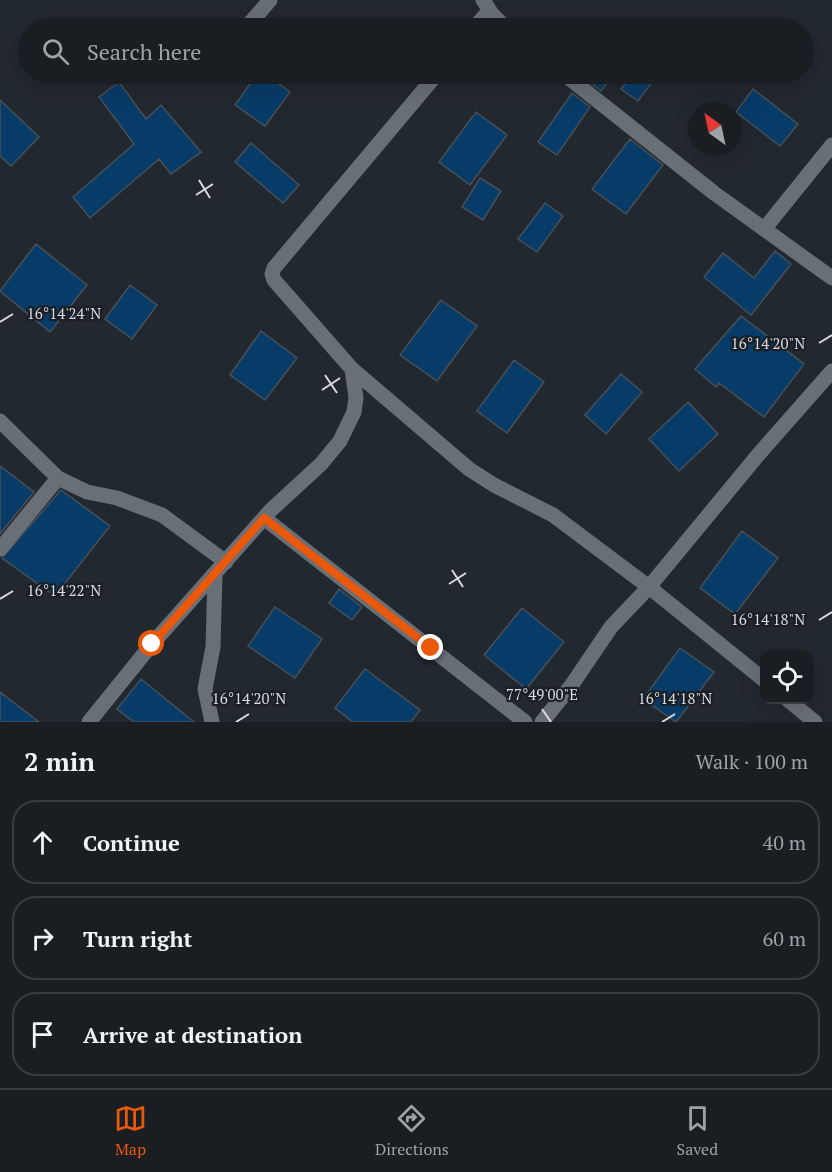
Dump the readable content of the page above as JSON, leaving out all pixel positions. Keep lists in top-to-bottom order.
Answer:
{
  "north": "top left",
  "page": {
    "search": "Search here",
    "heading": ["2 min", "Walk · 100 m"],
    "list": [
      ["Continue", "40 m"],
      ["Turn right", "60 m"],
      "Arrive at destination"
    ],
    "nav": ["Map", "Directions", "Saved"]
  },
  "coordinates": [
    "16°14'24\"N",
    "16°14'20\"N",
    "16°14'22\"N",
    "16°14'18\"N",
    "77°49'00\"E"
  ]
}
